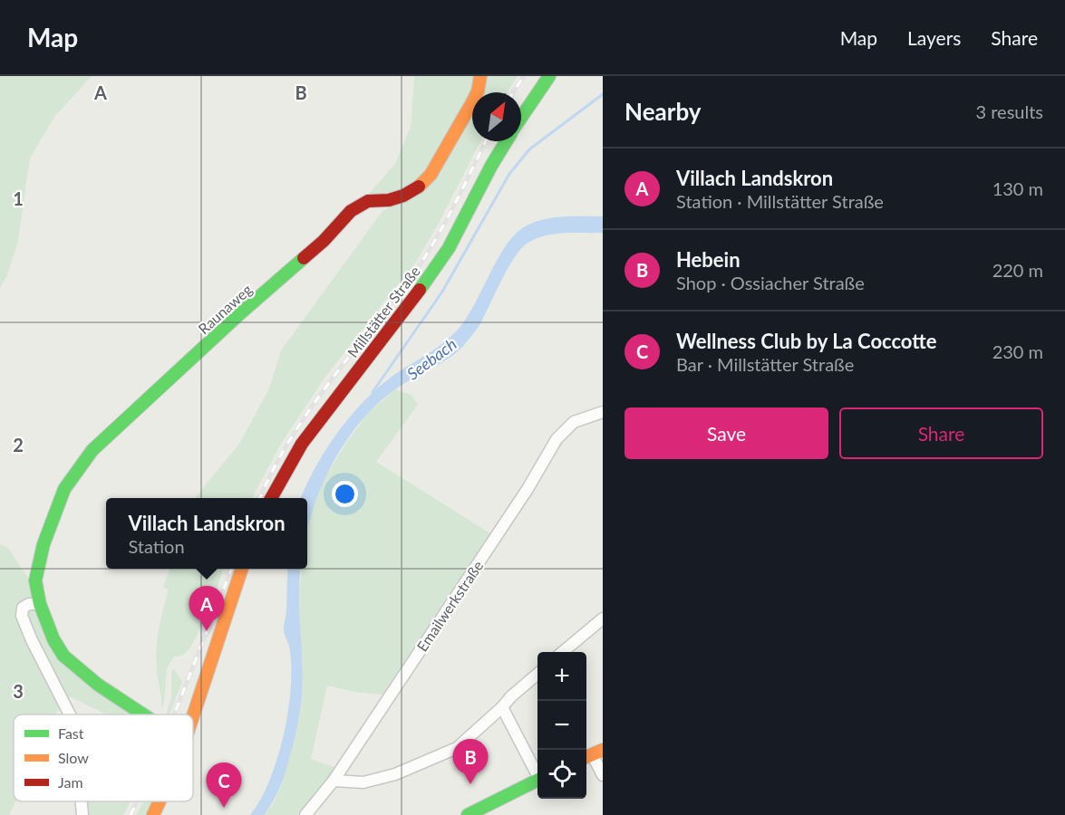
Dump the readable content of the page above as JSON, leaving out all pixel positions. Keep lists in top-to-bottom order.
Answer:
{
  "streets": {
    "street": ["Raunaweg", "Millstätter Straße", "Emailwerkstraße"]
  },
  "water": ["Seebach"],
  "legend": ["Fast", "Slow", "Jam"],
  "north": "top right",
  "page": {
    "header": "Map",
    "nav": ["Map", "Layers", "Share"],
    "heading": ["Nearby", "3 results"],
    "list": [
      {
        "mark": "A",
        "name": "Villach Landskron",
        "note": "Station · Millstätter Straße",
        "value": "130 m"
      },
      {
        "mark": "B",
        "name": "Hebein",
        "note": "Shop · Ossiacher Straße",
        "value": "220 m"
      },
      {
        "mark": "C",
        "name": "Wellness Club by La Coccotte",
        "note": "Bar · Millstätter Straße",
        "value": "230 m"
      }
    ],
    "buttons": ["Save", "Share"],
    "popup": ["Villach Landskron", "Station"],
    "pins": ["A", "B", "C"],
    "map_buttons": ["+", "−"]
  },
  "grid": {
    "columns": ["A", "B"],
    "rows": ["1", "2", "3"]
  }
}
